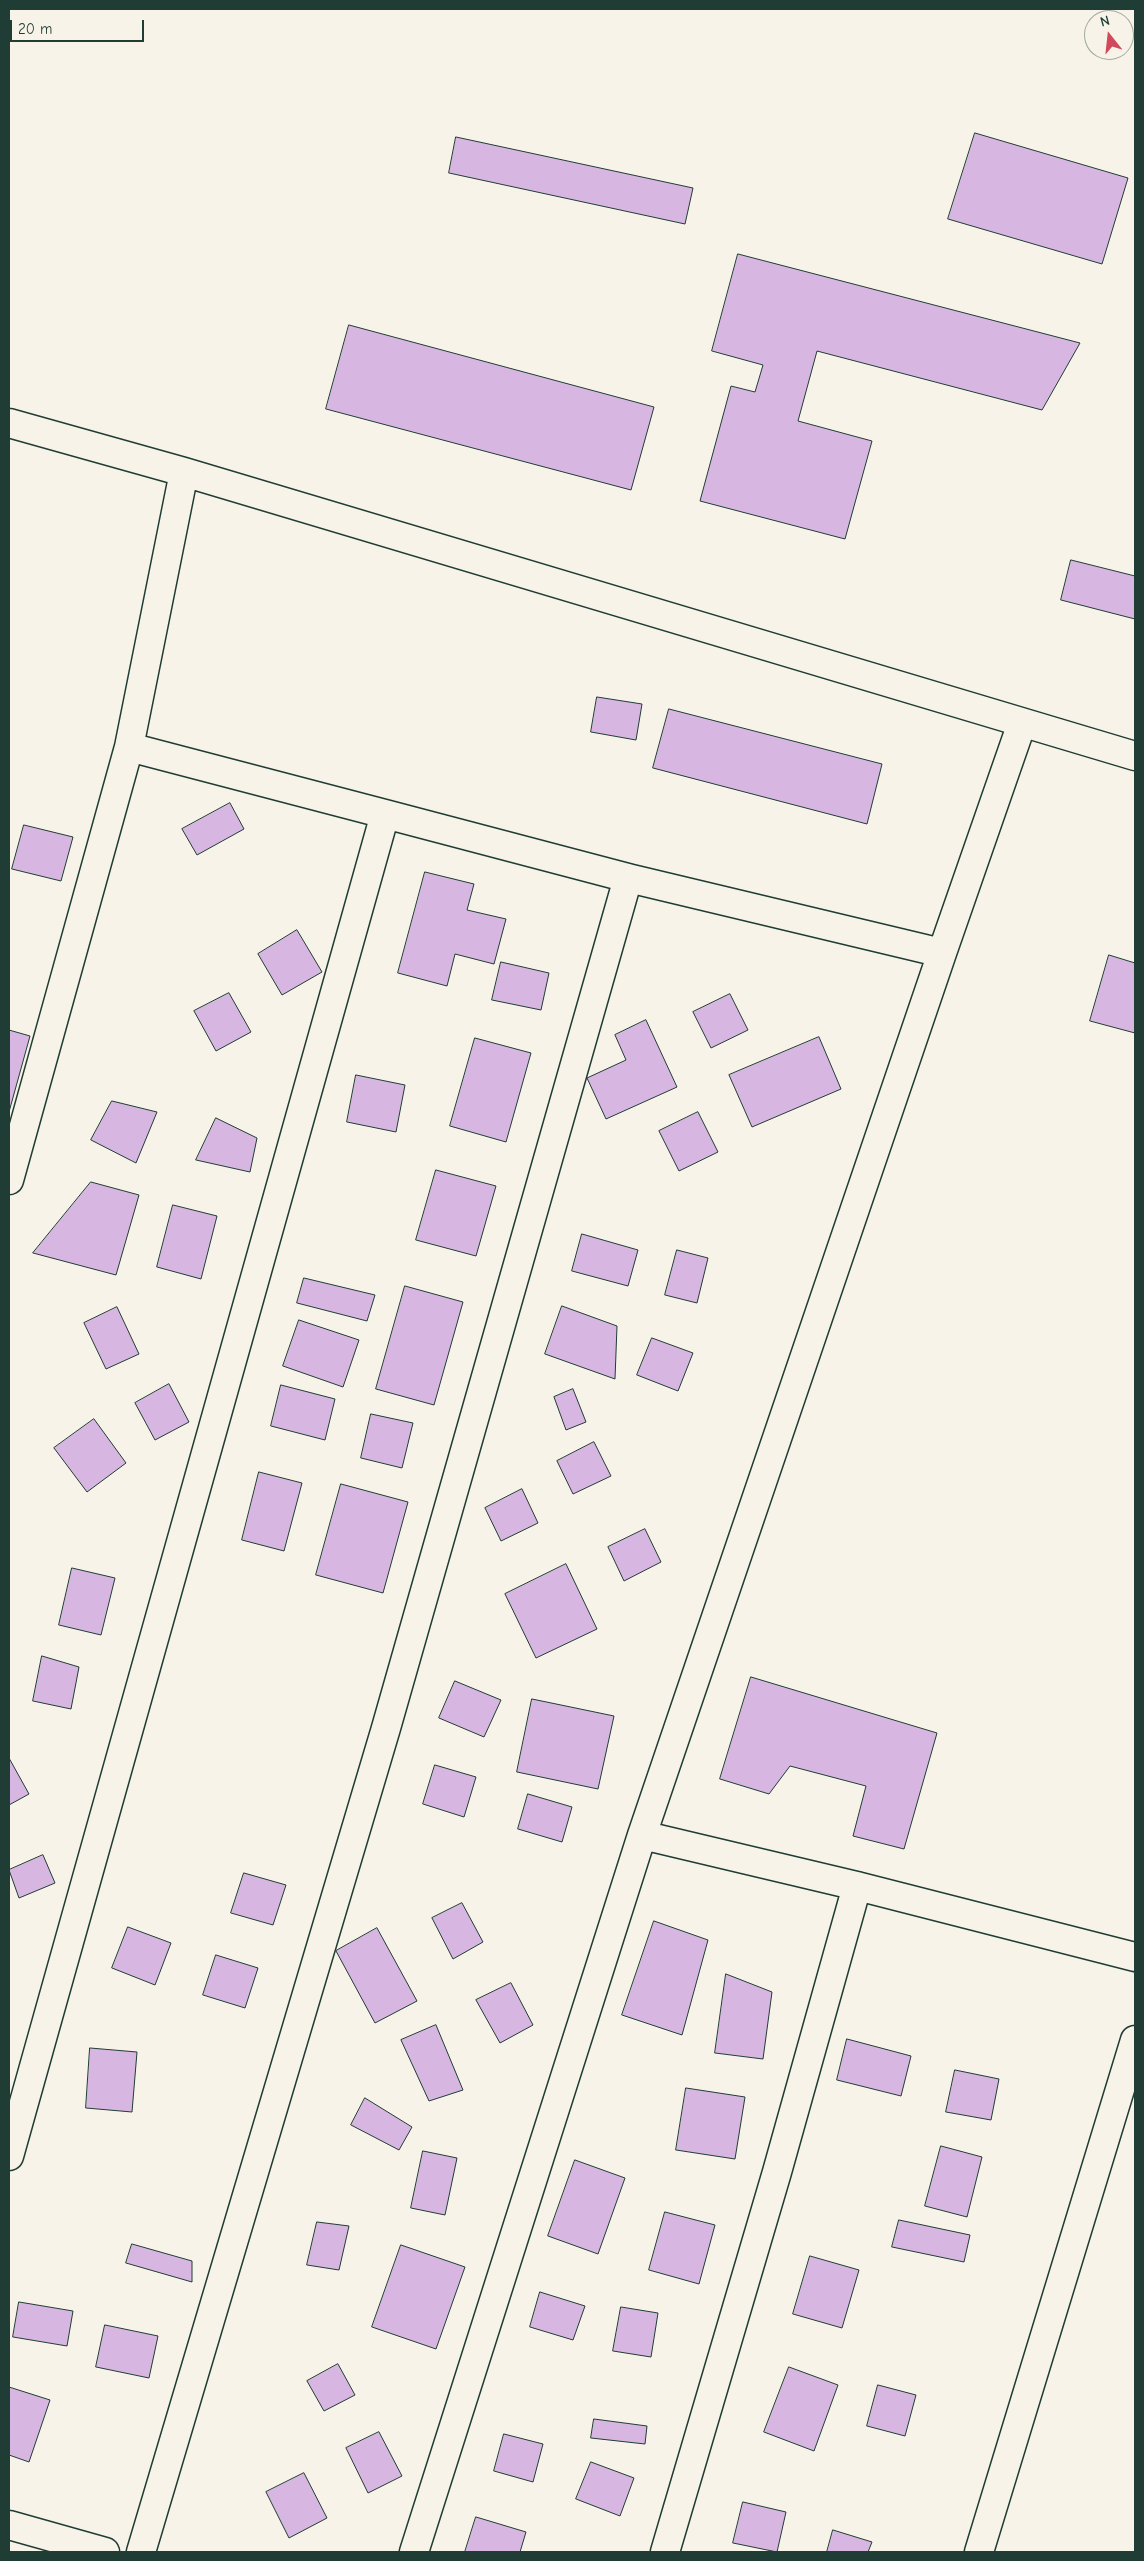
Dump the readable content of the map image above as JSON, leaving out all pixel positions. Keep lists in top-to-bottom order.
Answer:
{
  "scale_bar": "20 m",
  "north": "top"
}
